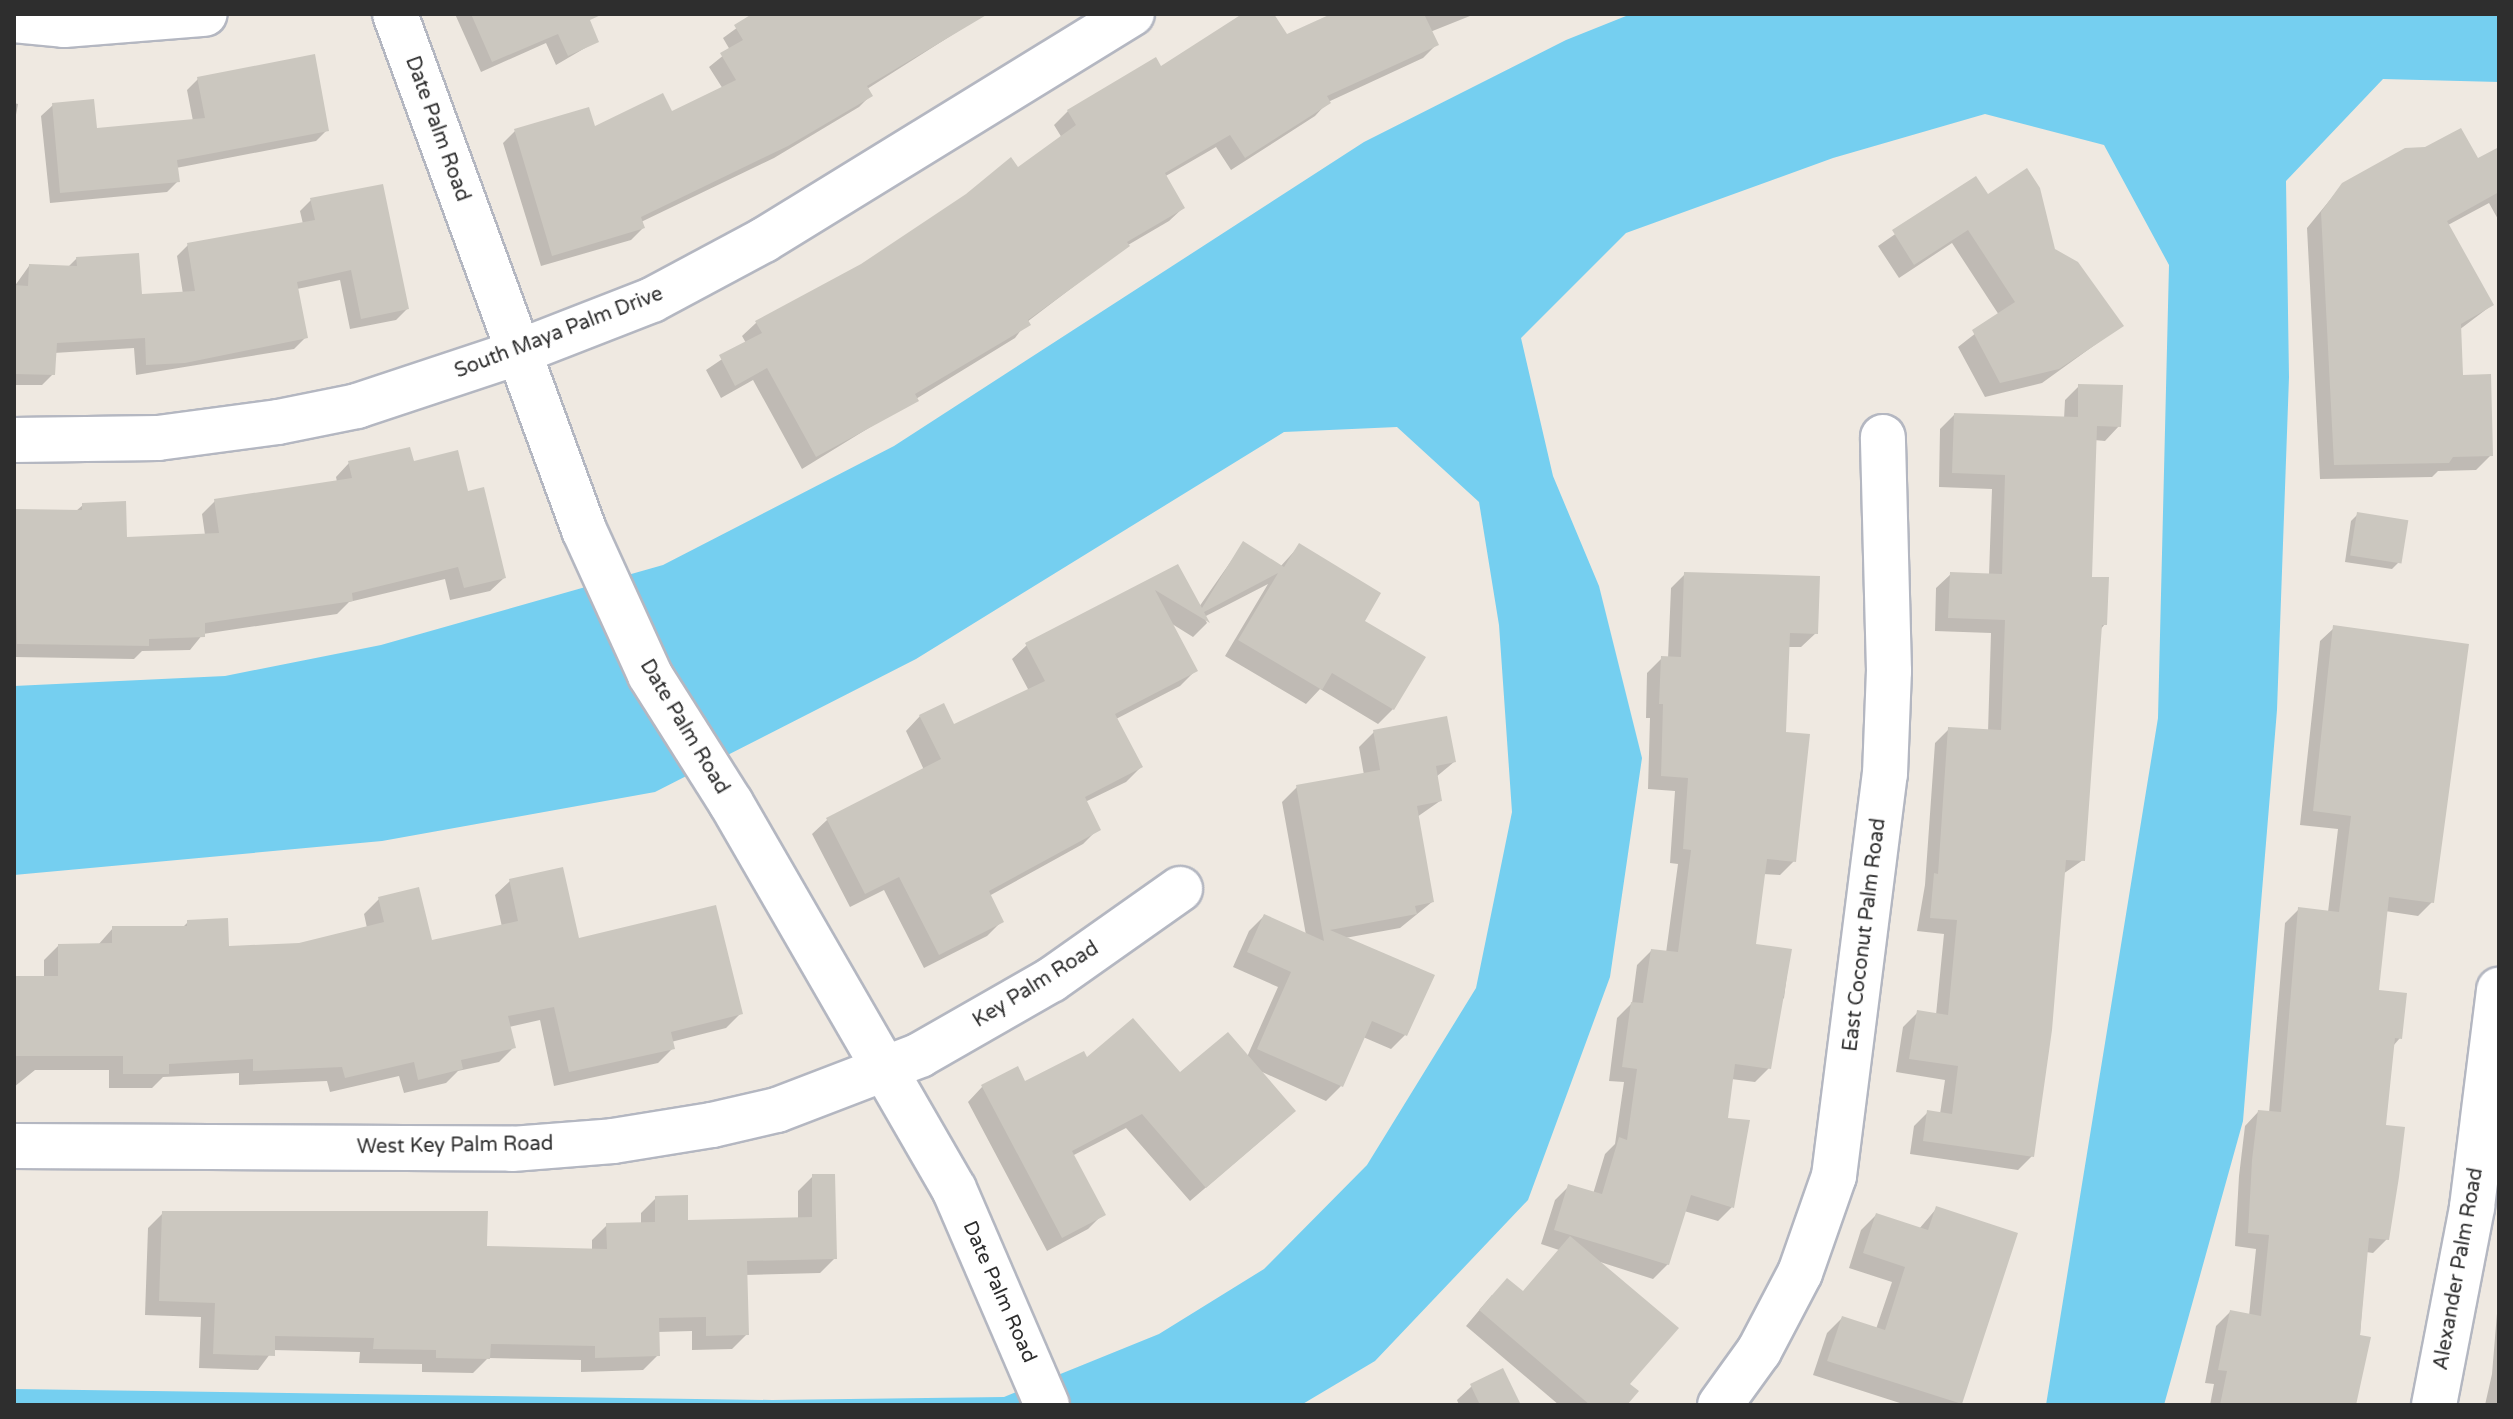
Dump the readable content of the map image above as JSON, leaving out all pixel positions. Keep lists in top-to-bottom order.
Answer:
{
  "streets": {
    "street": [
      "Date Palm Road",
      "South Maya Palm Drive",
      "East Coconut Palm Road",
      "Key Palm Road",
      "West Key Palm Road",
      "Alexander Palm Road"
    ]
  },
  "crossings": [
    ["Date Palm Road", "South Maya Palm Drive"],
    ["Date Palm Road", "Key Palm Road"],
    ["Date Palm Road", "West Key Palm Road"],
    ["Key Palm Road", "West Key Palm Road"]
  ]
}
